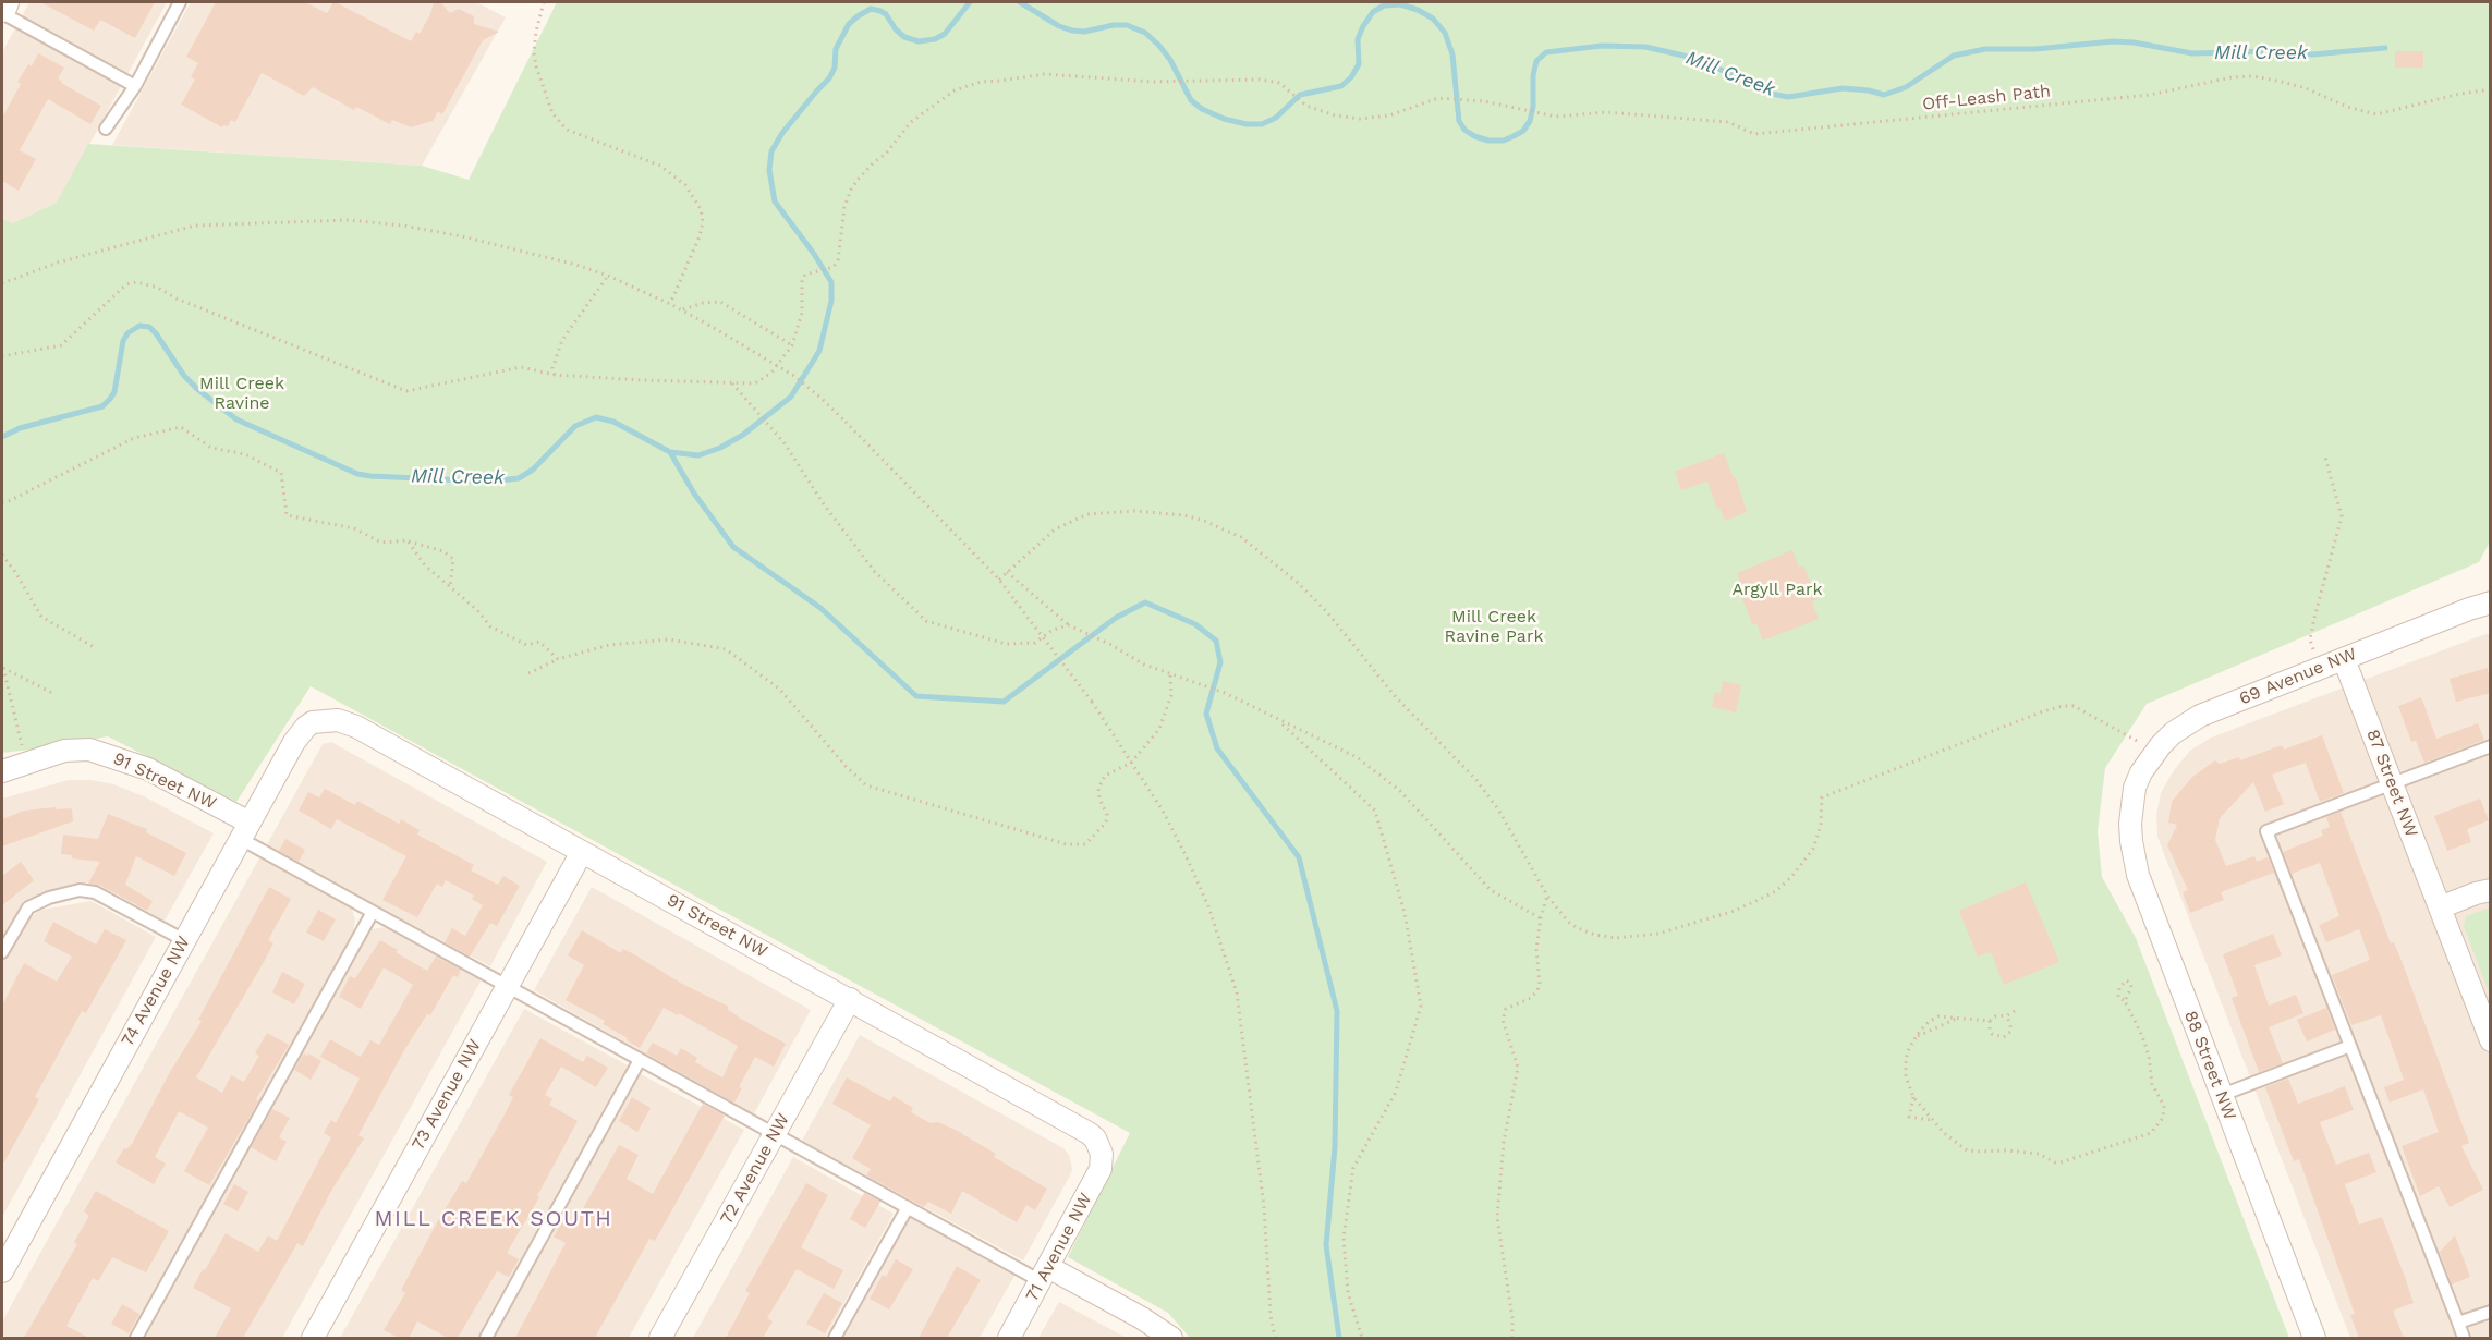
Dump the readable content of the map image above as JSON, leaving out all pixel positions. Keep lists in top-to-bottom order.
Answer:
{
  "streets": {
    "street": [
      "69 Avenue NW",
      "91 Street NW",
      "87 Street NW",
      "74 Avenue NW",
      "88 Street NW",
      "73 Avenue NW",
      "72 Avenue NW",
      "71 Avenue NW"
    ],
    "path": ["Off-Leash Path"]
  },
  "crossings": [
    ["69 Avenue NW", "87 Street NW"],
    ["69 Avenue NW", "88 Street NW"],
    ["91 Street NW", "74 Avenue NW"],
    ["91 Street NW", "73 Avenue NW"],
    ["91 Street NW", "72 Avenue NW"],
    ["91 Street NW", "71 Avenue NW"]
  ],
  "districts": ["MILL CREEK SOUTH"],
  "water": ["Mill Creek"],
  "parks": ["Mill Creek Ravine", "Argyll Park", "Mill Creek Ravine Park"]
}
